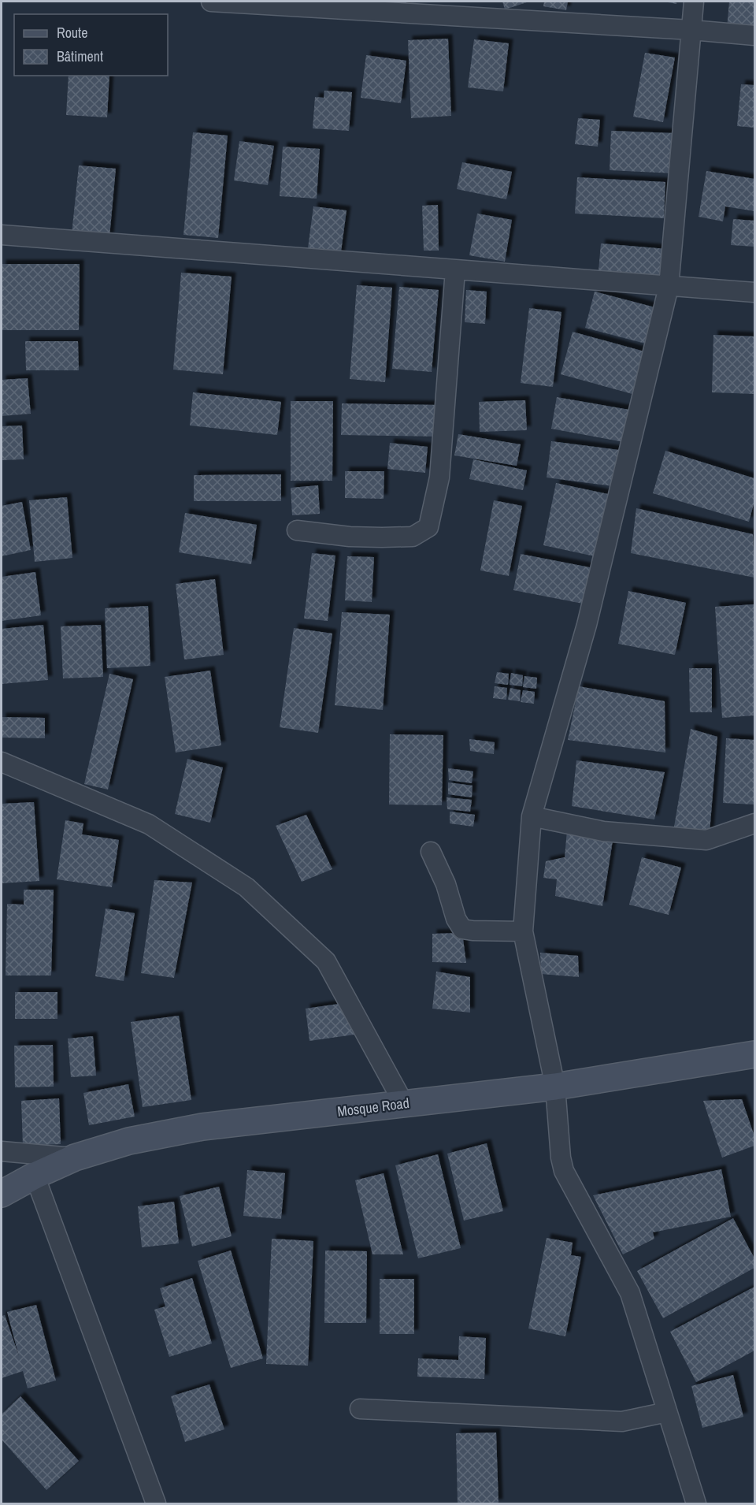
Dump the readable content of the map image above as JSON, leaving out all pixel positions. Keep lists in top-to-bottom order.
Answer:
{
  "streets": {
    "street": ["Mosque Road"]
  },
  "legend": ["Route", "Bâtiment"]
}
